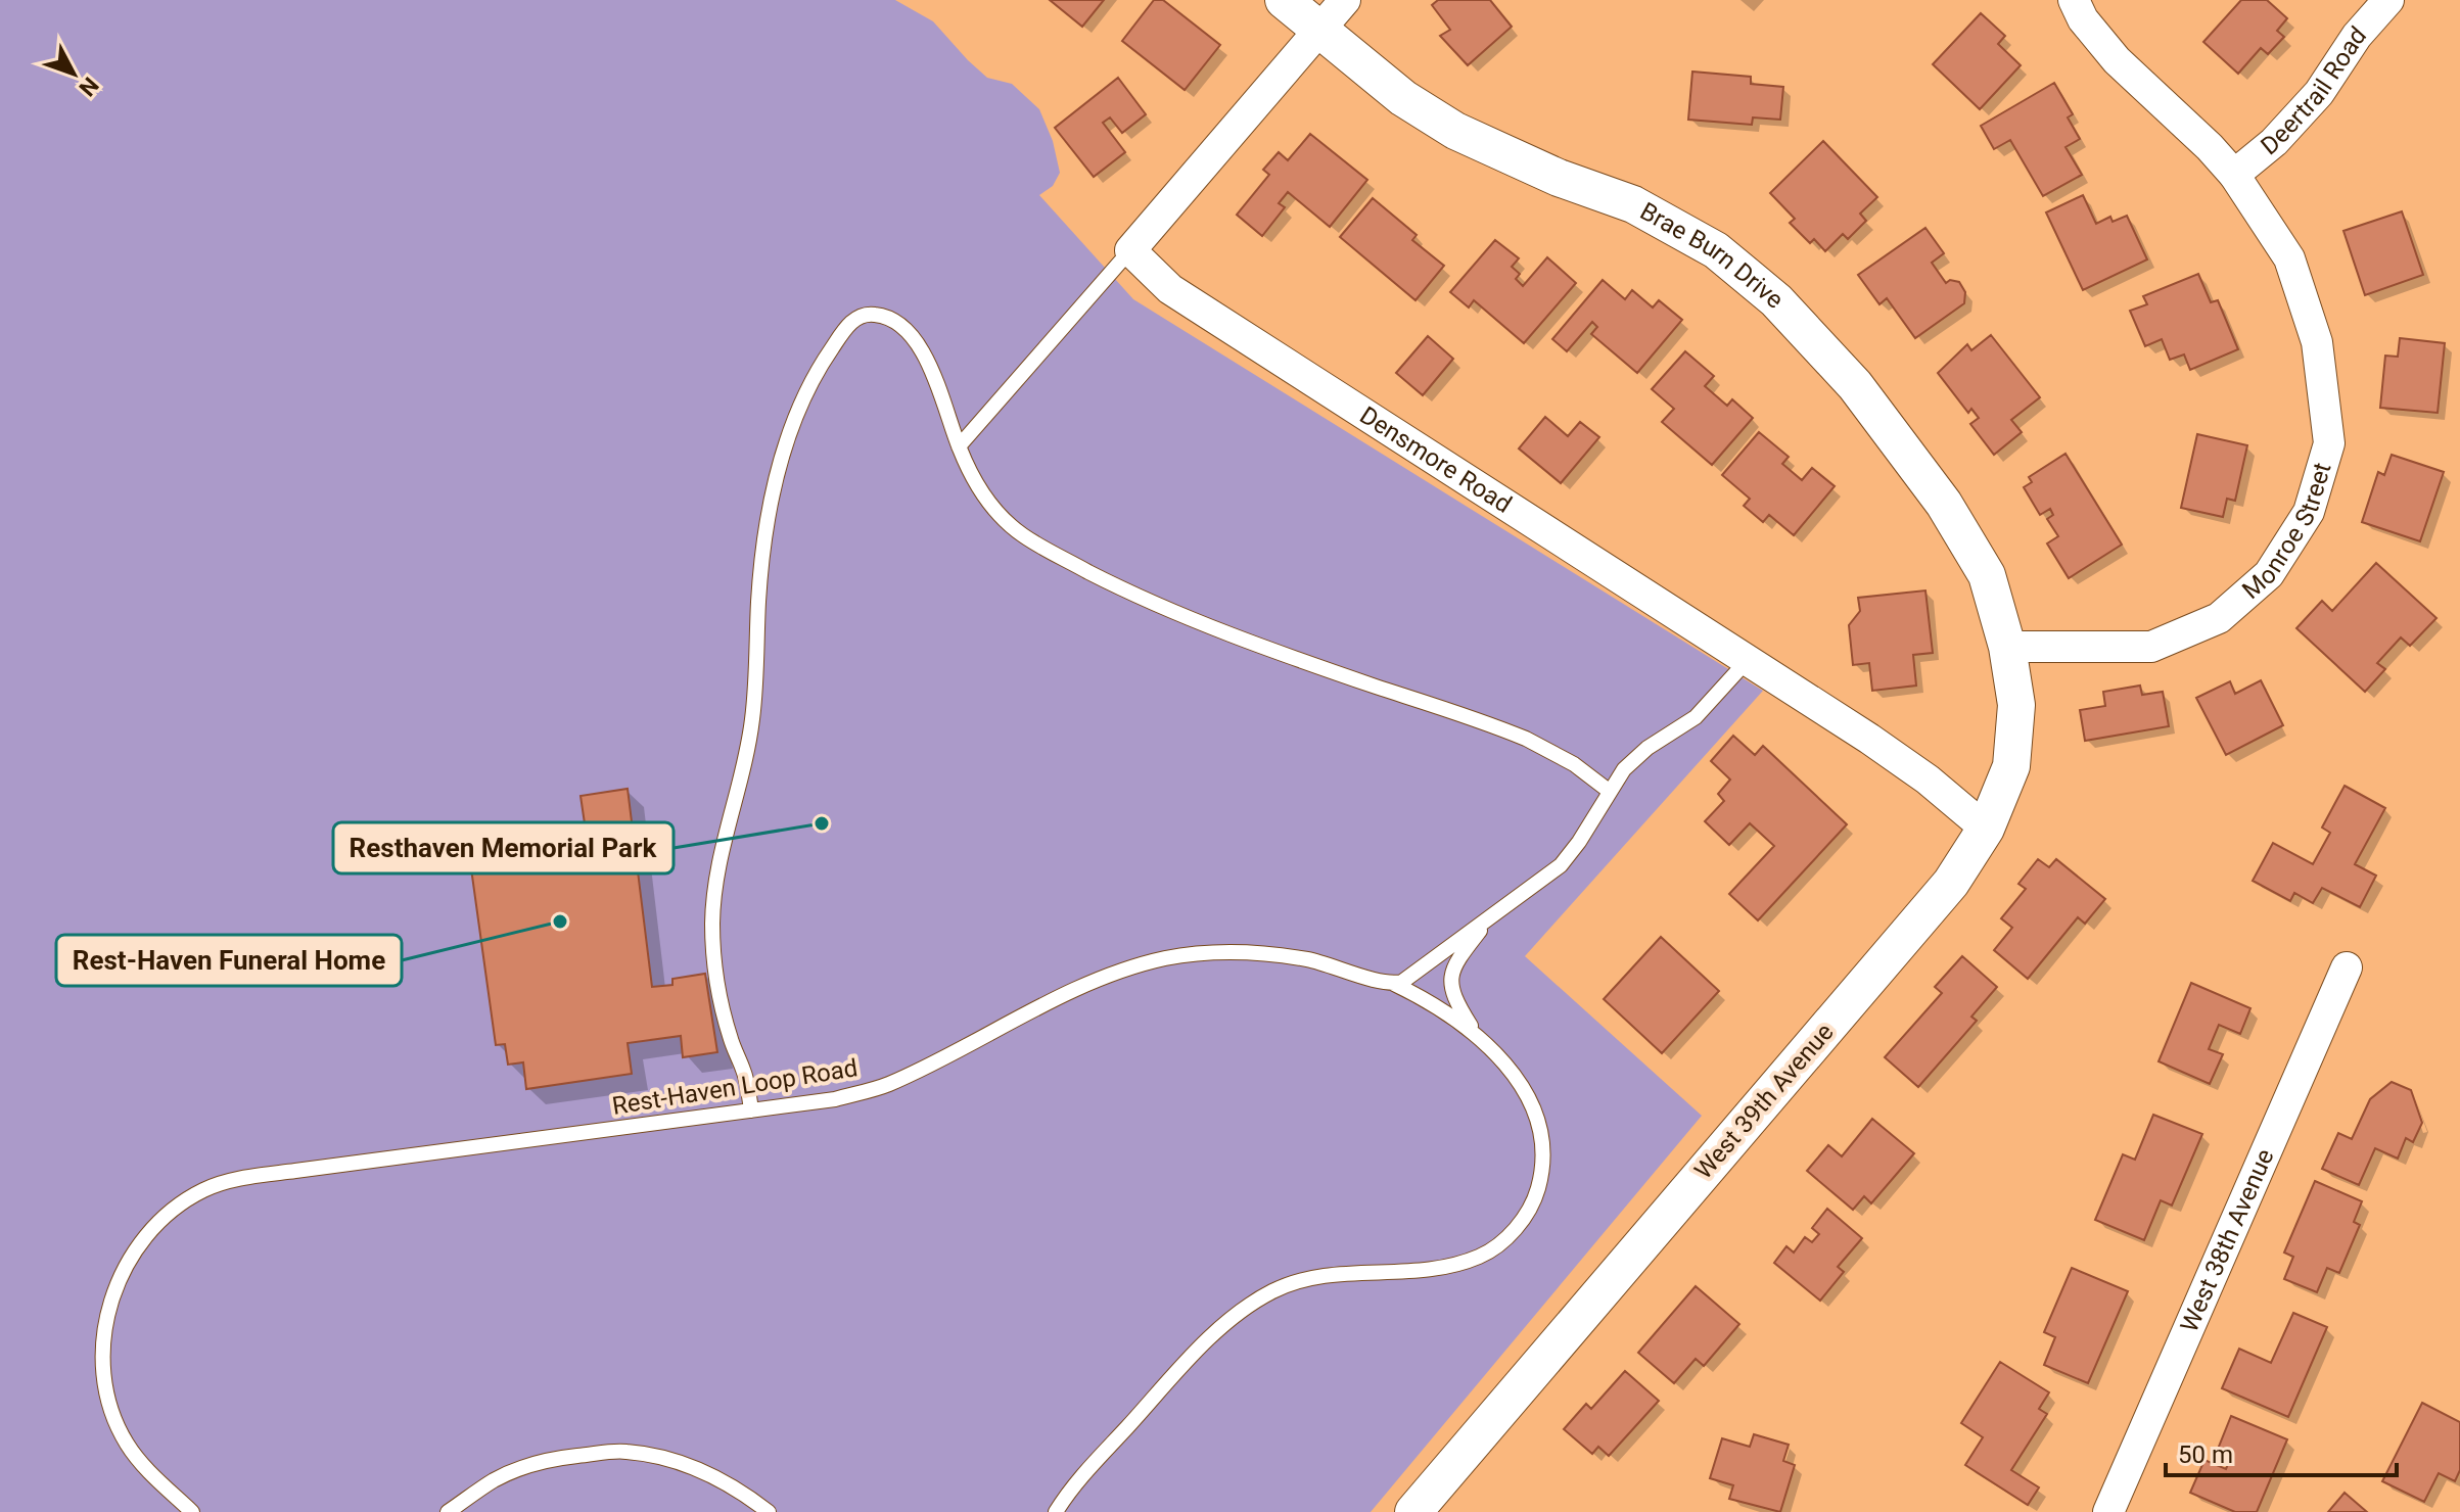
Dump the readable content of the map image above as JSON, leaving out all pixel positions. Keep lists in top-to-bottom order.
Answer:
{
  "streets": {
    "street": [
      "Deertrail Road",
      "Brae Burn Drive",
      "Densmore Road",
      "Monroe Street",
      "West 39th Avenue",
      "West 38th Avenue"
    ],
    "lane": ["Rest-Haven Loop Road"]
  },
  "crossings": [
    ["Deertrail Road", "Monroe Street"],
    ["Brae Burn Drive", "Monroe Street"],
    ["Brae Burn Drive", "West 39th Avenue"],
    ["Densmore Road", "West 39th Avenue"],
    ["Monroe Street", "West 39th Avenue"]
  ],
  "places": ["Resthaven Memorial Park", "Rest-Haven Funeral Home"],
  "scale_bar": "50 m",
  "north": "bottom right"
}
